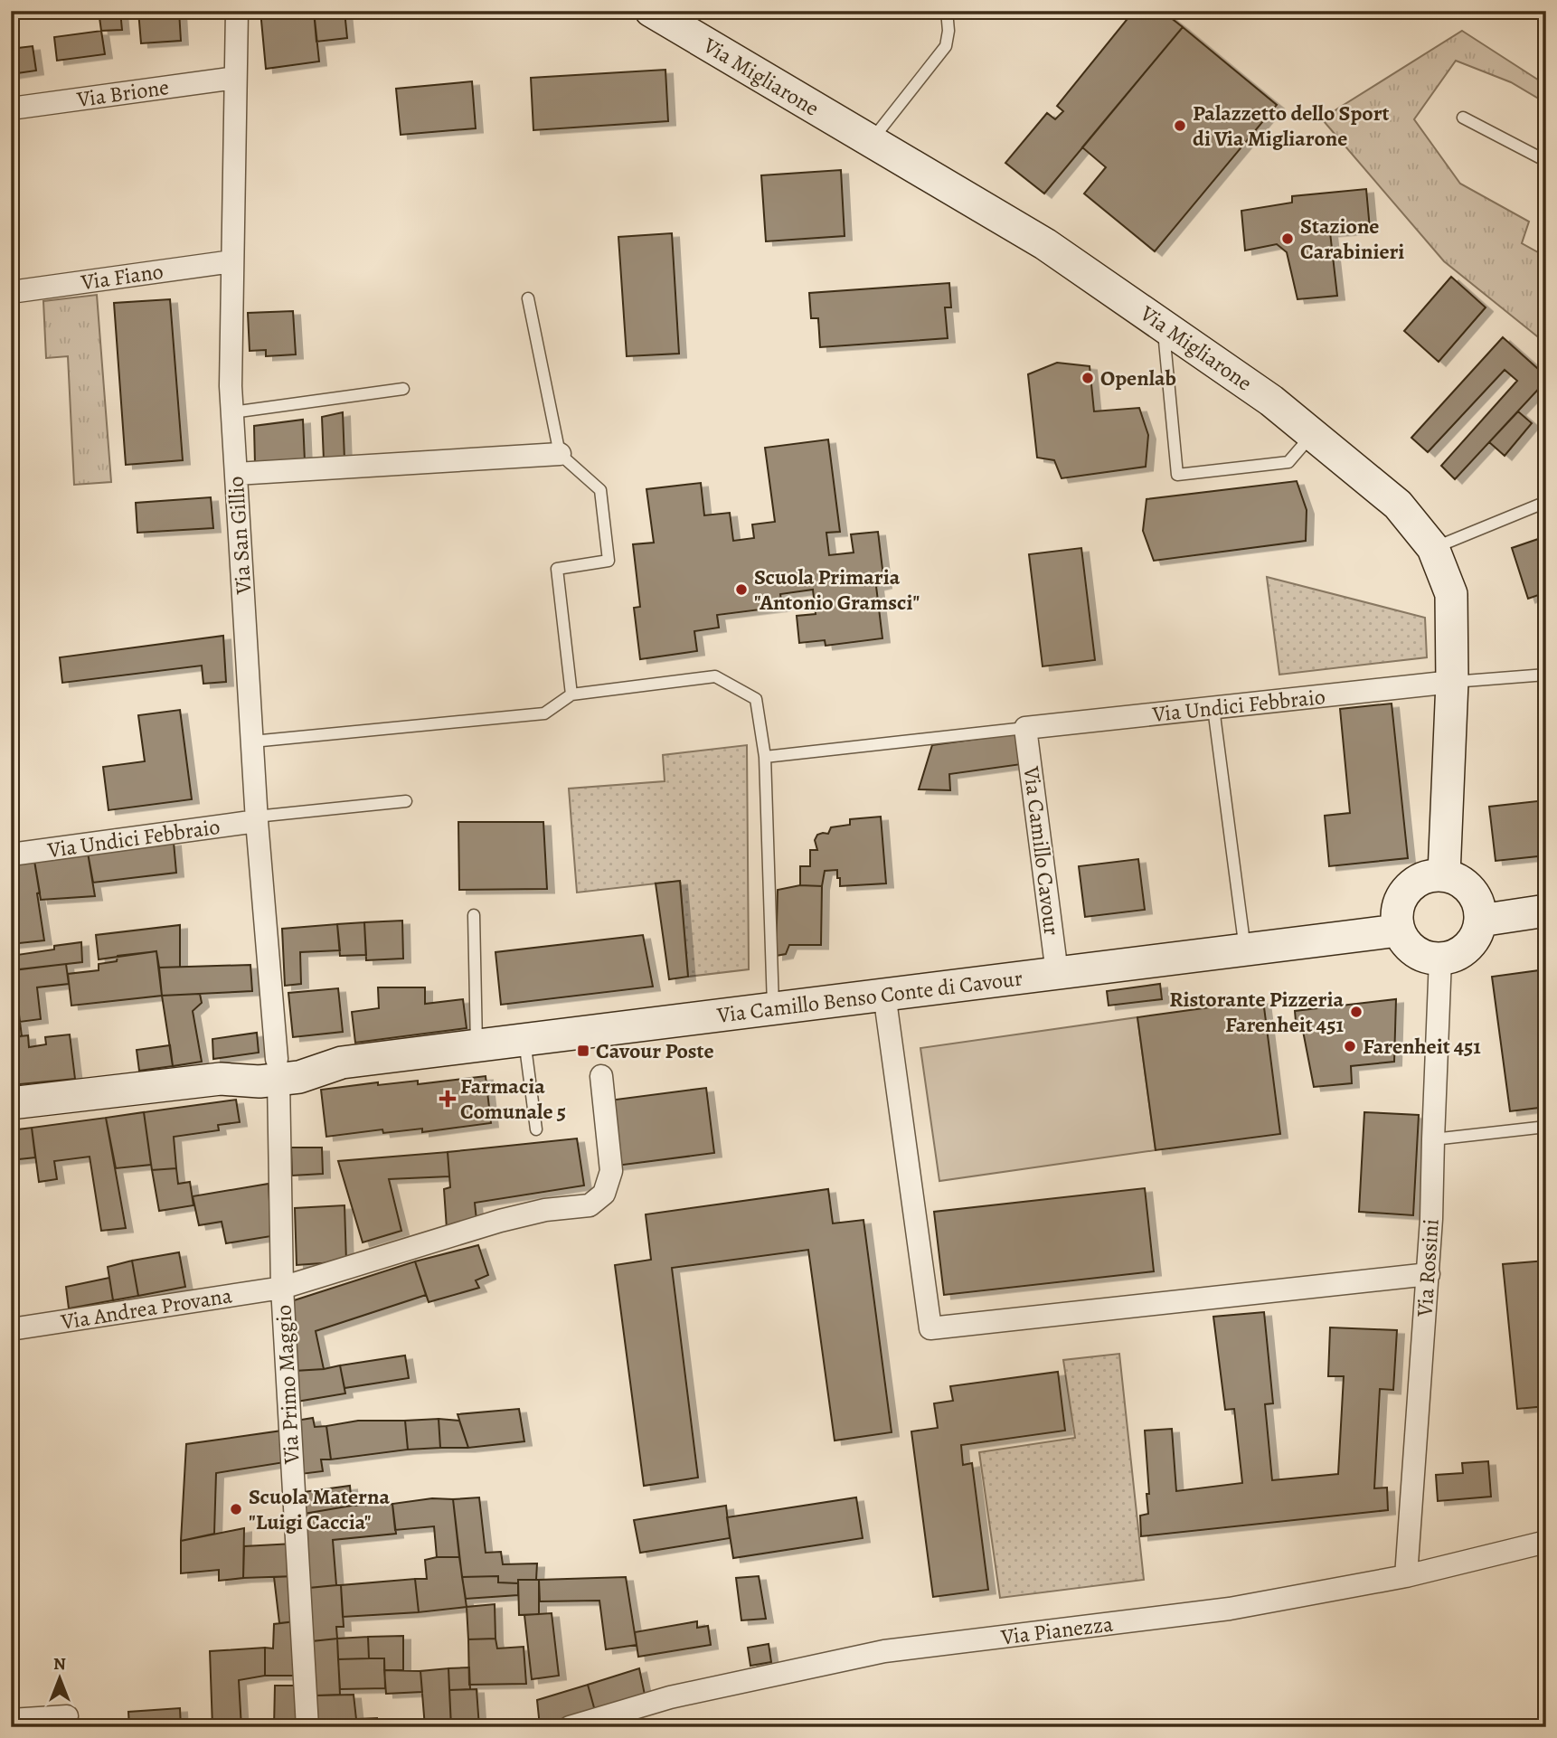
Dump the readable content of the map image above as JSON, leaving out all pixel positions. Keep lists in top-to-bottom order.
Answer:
{
  "streets": {
    "main road": ["Via Migliarone", "Via Camillo Benso Conte di Cavour"],
    "street": [
      "Via Brione",
      "Via Fiano",
      "Via San Gillio",
      "Via Undici Febbraio",
      "Via Camillo Cavour",
      "Via Rossini",
      "Via Andrea Provana",
      "Via Primo Maggio",
      "Via Pianezza"
    ]
  },
  "crossings": [
    ["Via Migliarone", "Via Undici Febbraio"],
    ["Via Migliarone", "Via Camillo Benso Conte di Cavour"],
    ["Via Migliarone", "Via Rossini"],
    ["Via Brione", "Via San Gillio"],
    ["Via Fiano", "Via San Gillio"],
    ["Via San Gillio", "Via Undici Febbraio"],
    ["Via San Gillio", "Via Camillo Benso Conte di Cavour"],
    ["Via San Gillio", "Via Primo Maggio"],
    ["Via Undici Febbraio", "Via Camillo Cavour"],
    ["Via Camillo Cavour", "Via Camillo Benso Conte di Cavour"],
    ["Via Camillo Benso Conte di Cavour", "Via Rossini"],
    ["Via Camillo Benso Conte di Cavour", "Via Primo Maggio"],
    ["Via Rossini", "Via Pianezza"],
    ["Via Andrea Provana", "Via Primo Maggio"]
  ],
  "places": {
    "other": [
      "Palazzetto dello Sport di Via Migliarone",
      "Stazione Carabinieri",
      "Openlab",
      "Scuola Primaria \"Antonio Gramsci\"",
      "Ristorante Pizzeria Farenheit 451",
      "Farenheit 451",
      "Scuola Materna \"Luigi Caccia\""
    ],
    "transit": ["Cavour Poste"],
    "health": ["Farmacia Comunale 5"]
  },
  "north": "top"
}
